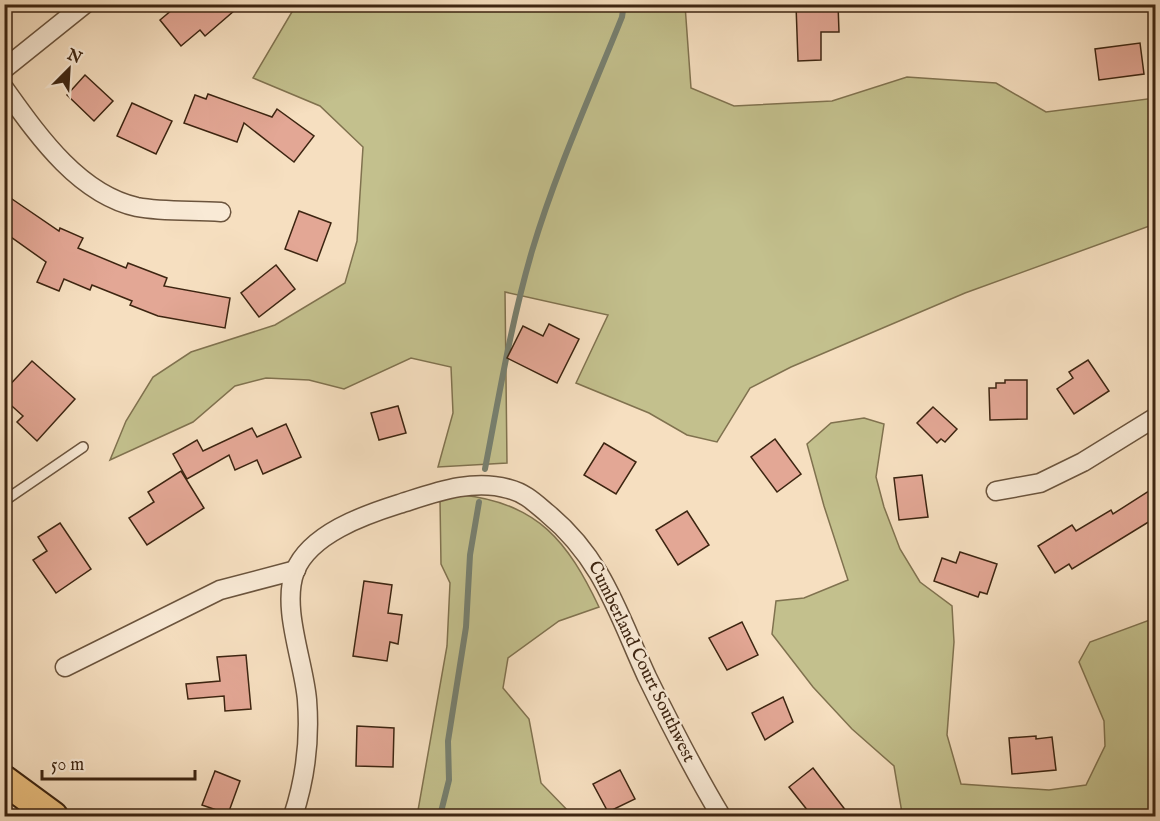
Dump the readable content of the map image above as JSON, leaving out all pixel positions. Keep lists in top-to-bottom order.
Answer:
{
  "streets": {
    "street": ["Cumberland Court Southwest"]
  },
  "scale_bar": "50 m",
  "north": "top right"
}
